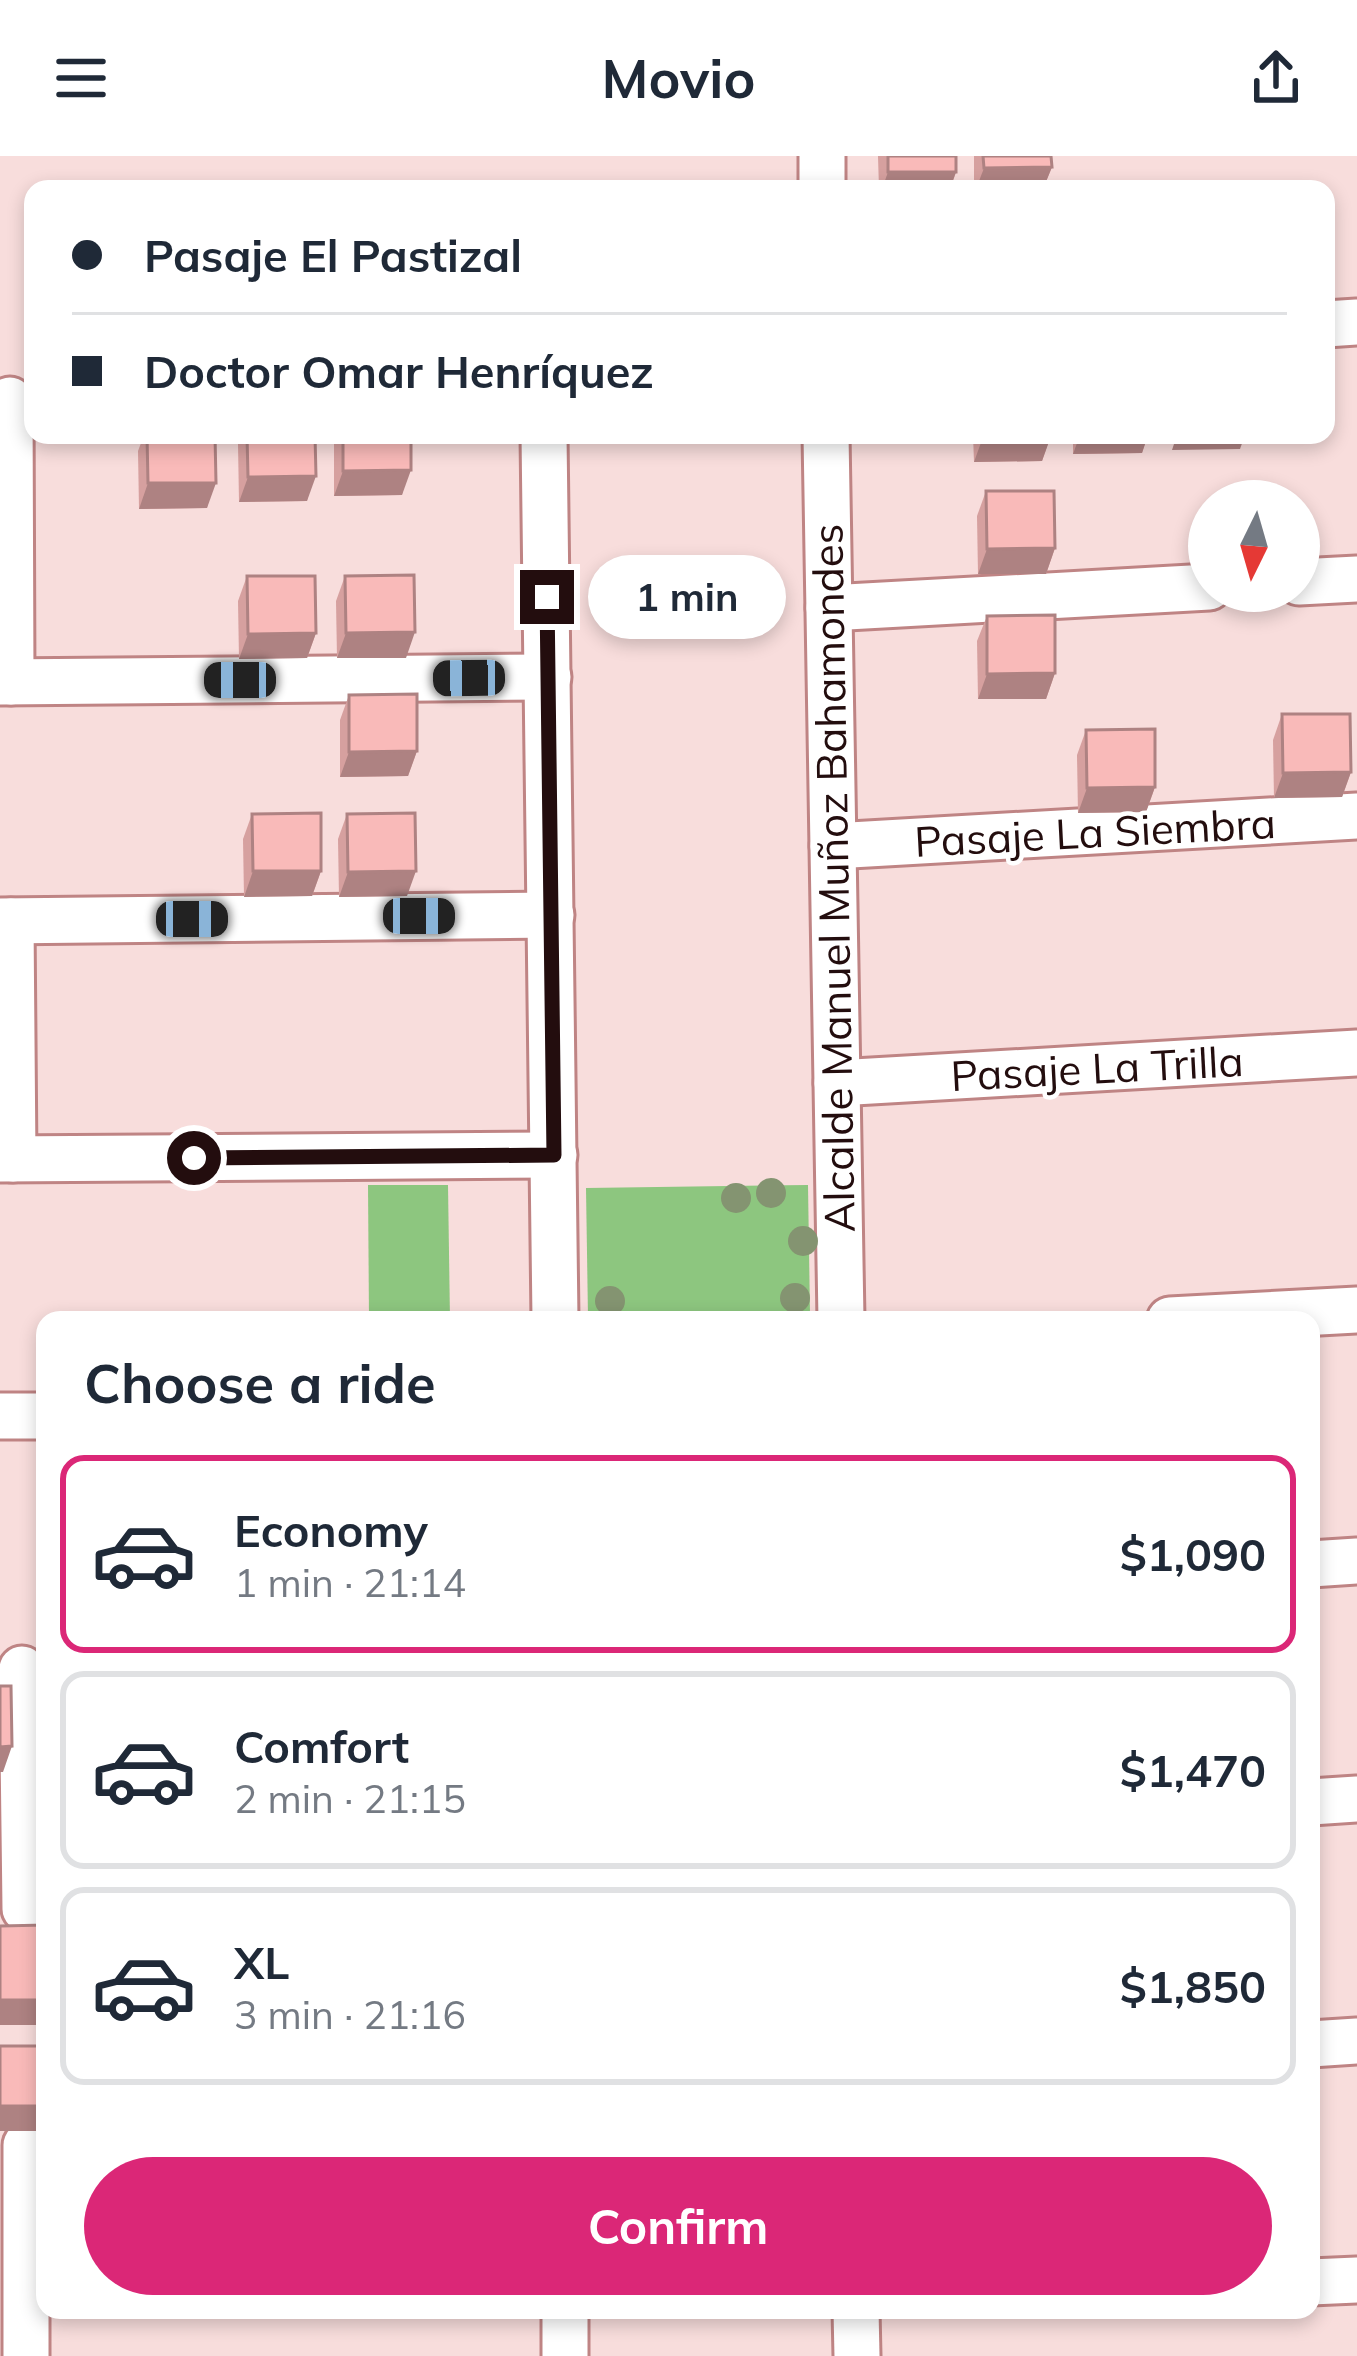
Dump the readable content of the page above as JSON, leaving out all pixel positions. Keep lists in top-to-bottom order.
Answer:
{
  "streets": {
    "street": ["Pasaje La Siembra", "Alcalde Manuel Muñoz Bahamondes", "Pasaje La Trilla"]
  },
  "crossings": [
    ["Pasaje La Siembra", "Alcalde Manuel Muñoz Bahamondes"],
    ["Alcalde Manuel Muñoz Bahamondes", "Pasaje La Trilla"]
  ],
  "north": "bottom",
  "page": {
    "header": "Movio",
    "banner": ["Pasaje El Pastizal", "Doctor Omar Henríquez"],
    "bubble": "1 min",
    "heading": "Choose a ride",
    "list": [
      {
        "name": "Economy",
        "note": "1 min · 21:14",
        "value": "$1,090"
      },
      {
        "name": "Comfort",
        "note": "2 min · 21:15",
        "value": "$1,470"
      },
      {
        "name": "XL",
        "note": "3 min · 21:16",
        "value": "$1,850"
      }
    ],
    "buttons": "Confirm"
  }
}
